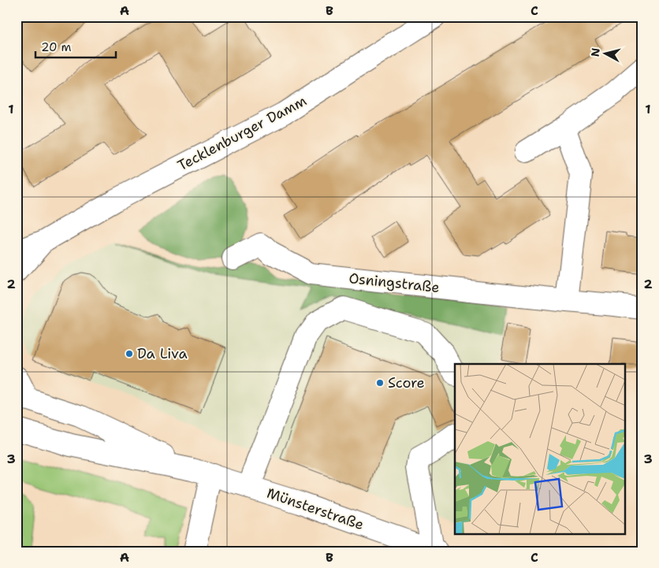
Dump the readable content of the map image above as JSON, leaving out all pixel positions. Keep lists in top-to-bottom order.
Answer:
{
  "streets": {
    "main road": ["Tecklenburger Damm", "Osningstraße", "Münsterstraße"]
  },
  "places": ["Da Liva", "Score"],
  "scale_bar": "20 m",
  "north": "left",
  "grid": {
    "columns": ["A", "B", "C"],
    "rows": ["1", "2", "3"]
  }
}
